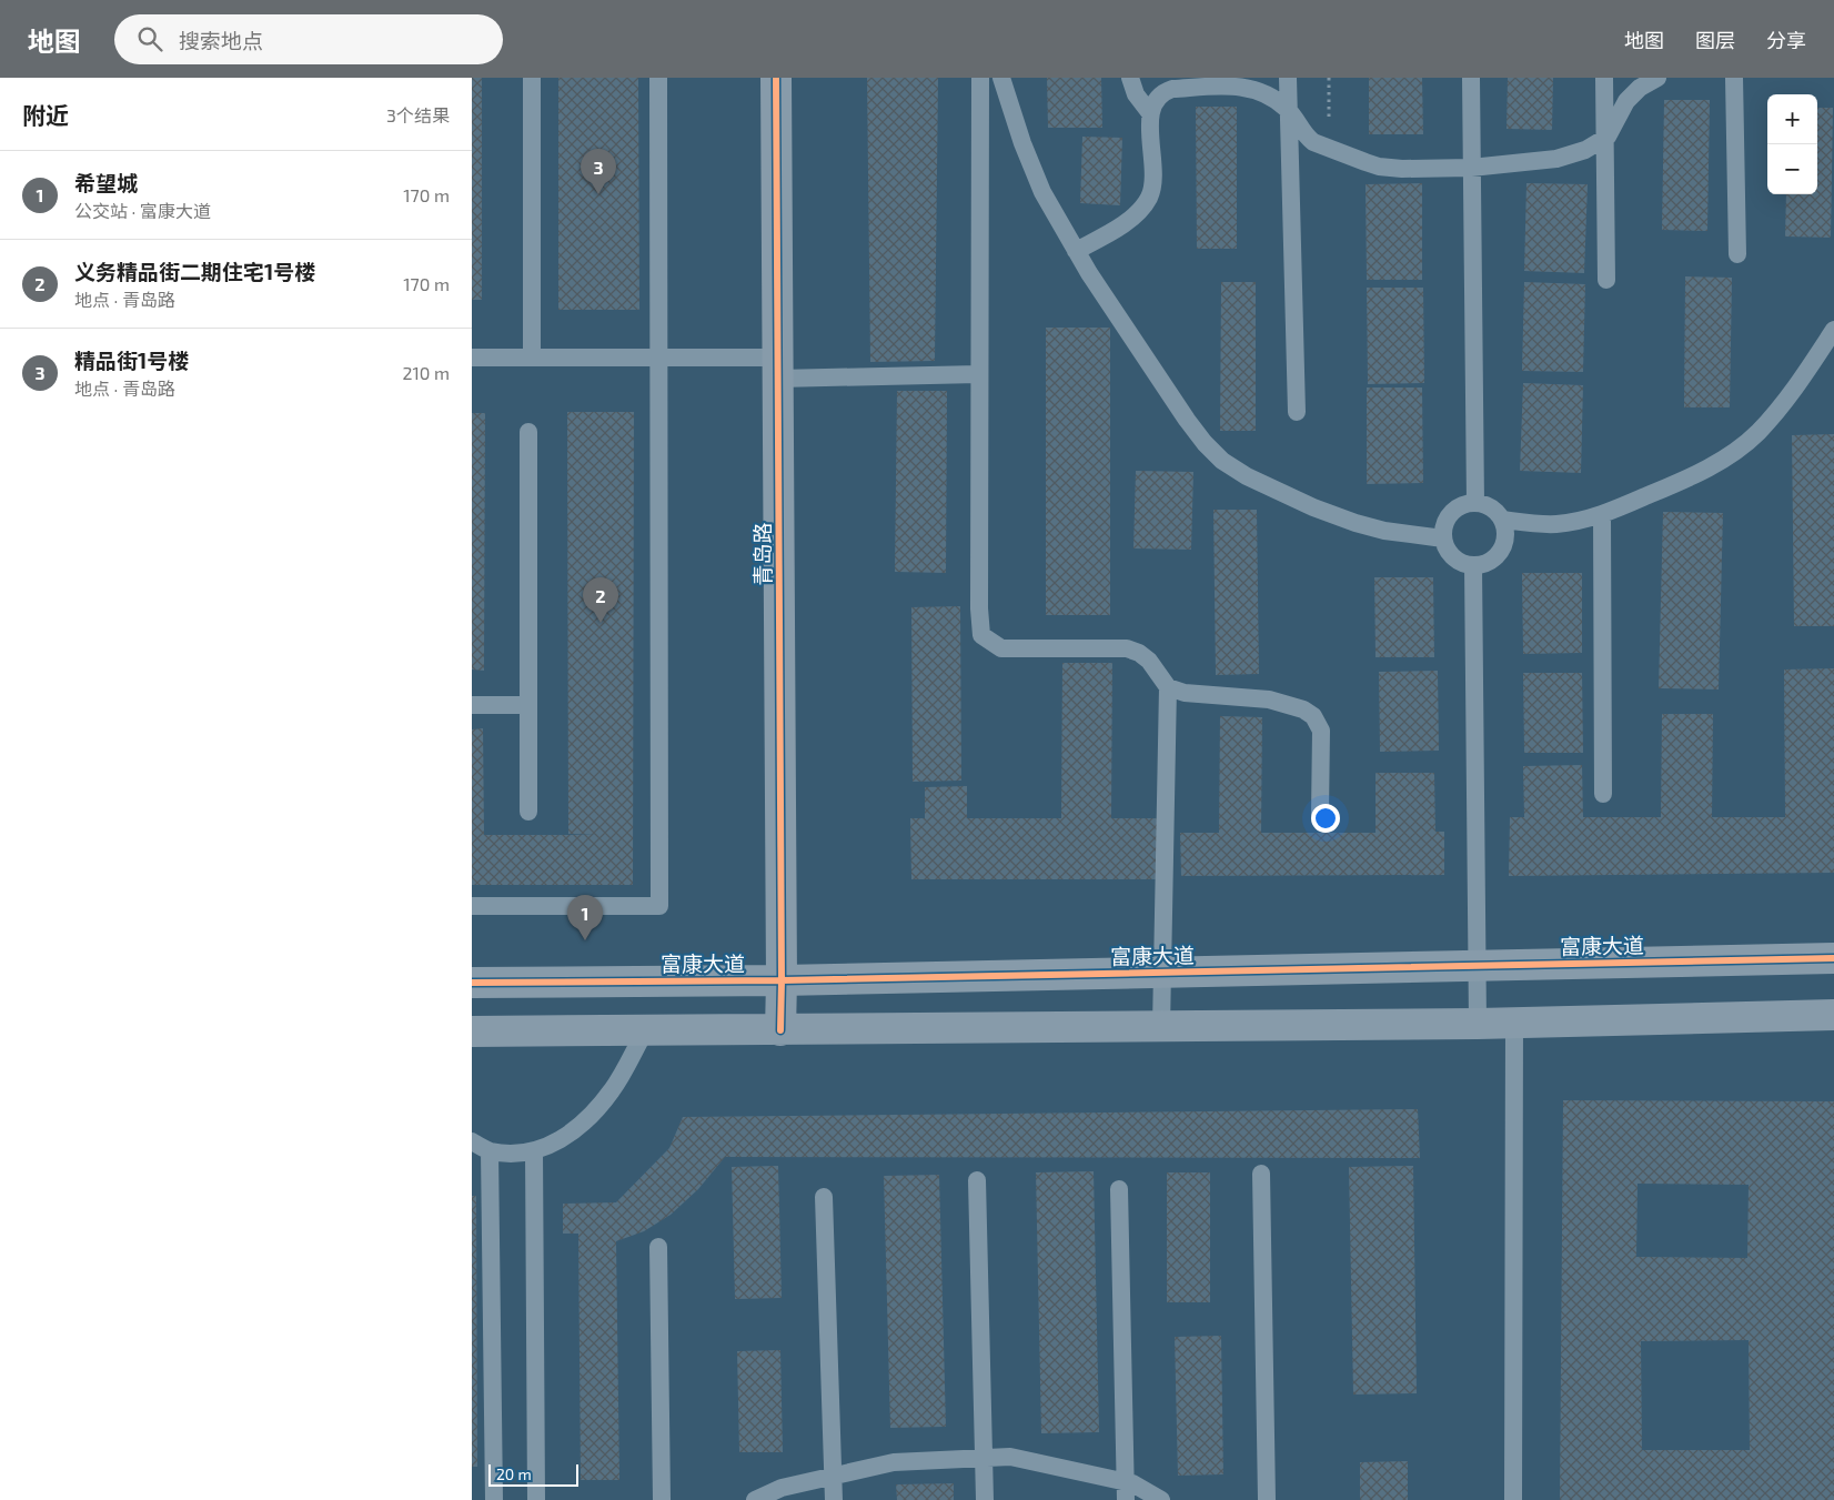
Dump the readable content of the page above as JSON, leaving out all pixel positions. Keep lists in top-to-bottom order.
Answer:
{
  "streets": {
    "street": ["青岛路", "富康大道"]
  },
  "crossings": [
    ["青岛路", "富康大道"]
  ],
  "scale_bar": "20 m",
  "page": {
    "header": "地图",
    "search": "搜索地点",
    "nav": ["地图", "图层", "分享"],
    "heading": ["附近", "3个结果"],
    "map_buttons": ["+", "−"],
    "pins": ["3", "2", "1"],
    "list": [
      {
        "mark": "1",
        "name": "希望城",
        "note": "公交站 · 富康大道",
        "value": "170 m"
      },
      {
        "mark": "2",
        "name": "义务精品街二期住宅1号楼",
        "note": "地点 · 青岛路",
        "value": "170 m"
      },
      {
        "mark": "3",
        "name": "精品街1号楼",
        "note": "地点 · 青岛路",
        "value": "210 m"
      }
    ],
    "scale": "20 m"
  }
}
